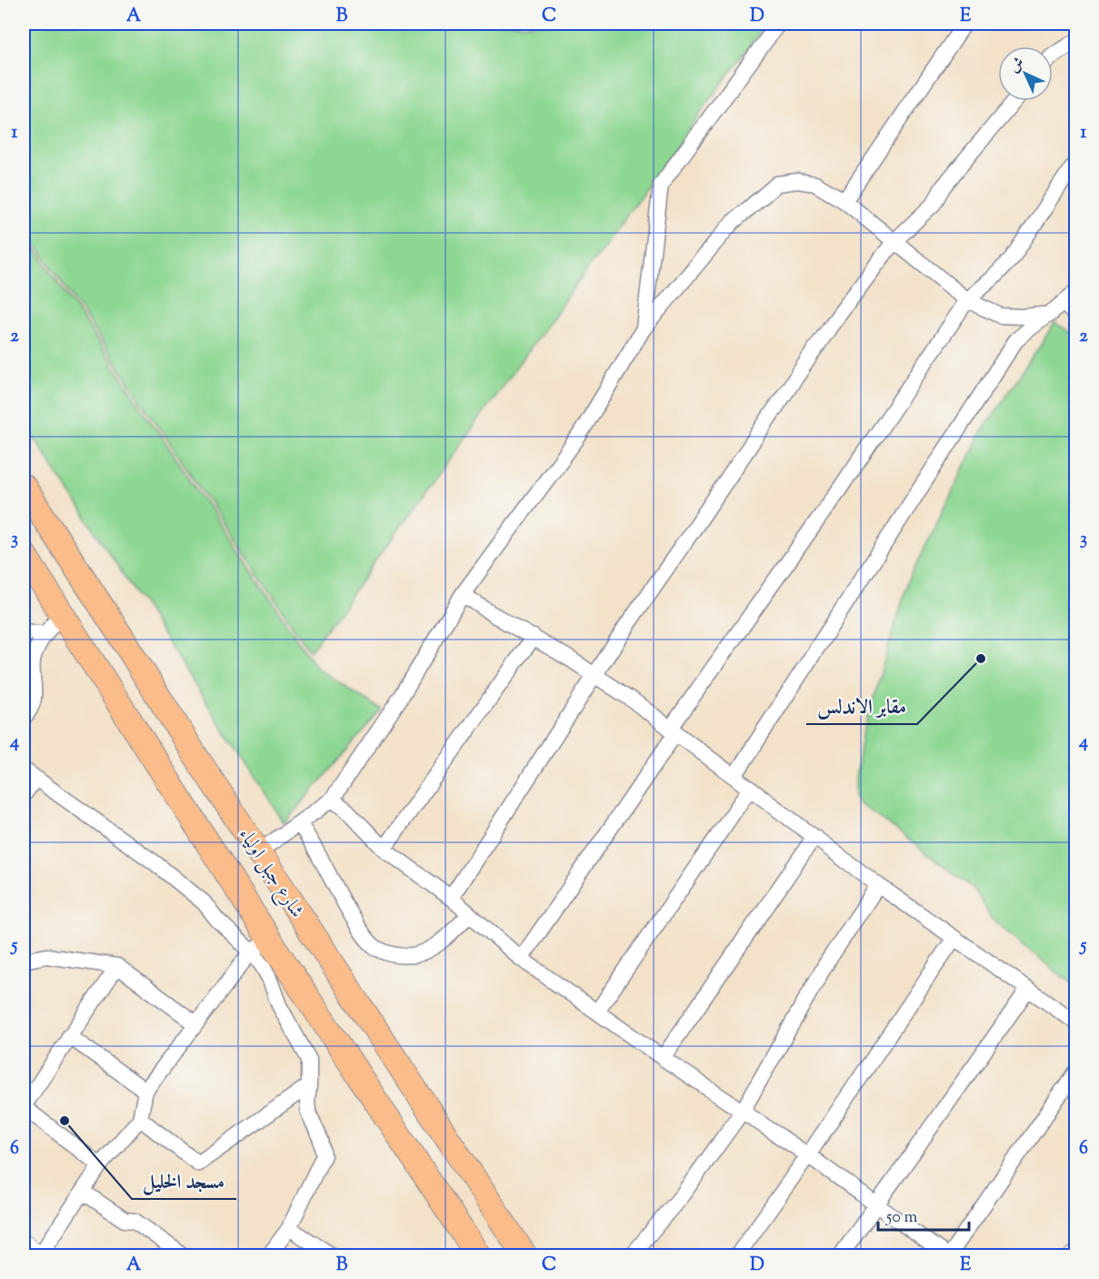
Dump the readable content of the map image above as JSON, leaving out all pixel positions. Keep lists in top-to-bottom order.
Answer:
{
  "streets": {
    "highway": ["شارع جبل اولياء"]
  },
  "places": ["مقابر الاندلس", "مسجد الخليل"],
  "scale_bar": "50 m",
  "north": "top left",
  "grid": {
    "columns": [
      "A",
      "B",
      "C",
      "D",
      "E"
    ],
    "rows": [
      "1",
      "2",
      "3",
      "4",
      "5",
      "6"
    ]
  }
}
